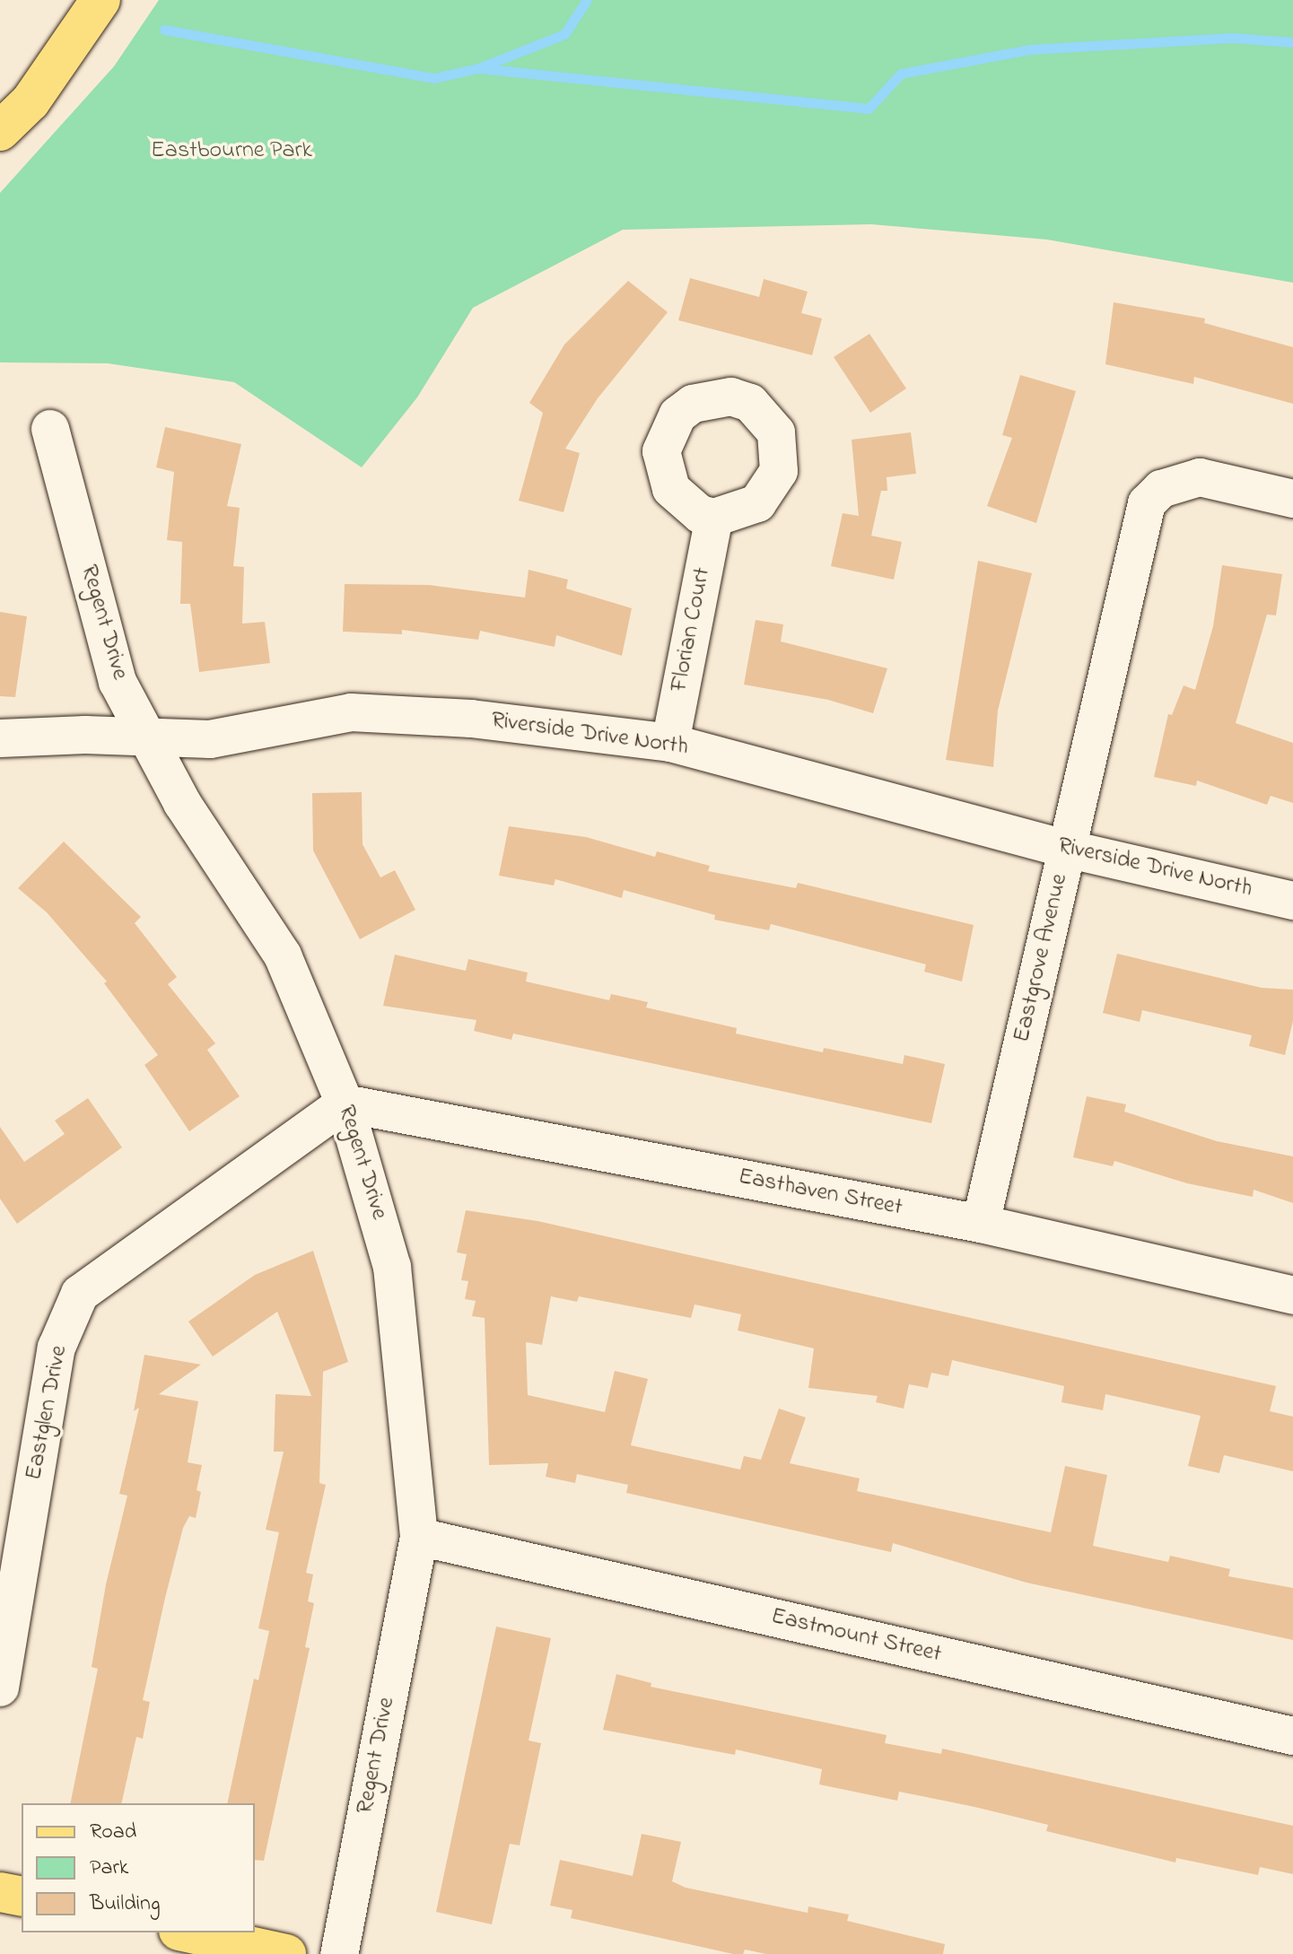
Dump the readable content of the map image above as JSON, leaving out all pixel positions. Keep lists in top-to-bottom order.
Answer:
{
  "streets": {
    "street": [
      "Regent Drive",
      "Florian Court",
      "Riverside Drive North",
      "Eastgrove Avenue",
      "Easthaven Street",
      "Eastglen Drive",
      "Eastmount Street"
    ]
  },
  "crossings": [
    ["Regent Drive", "Riverside Drive North"],
    ["Regent Drive", "Easthaven Street"],
    ["Regent Drive", "Eastglen Drive"],
    ["Regent Drive", "Eastmount Street"],
    ["Florian Court", "Riverside Drive North"],
    ["Riverside Drive North", "Eastgrove Avenue"],
    ["Eastgrove Avenue", "Easthaven Street"],
    ["Easthaven Street", "Eastglen Drive"]
  ],
  "parks": ["Eastbourne Park"],
  "legend": ["Road", "Park", "Building"]
}
